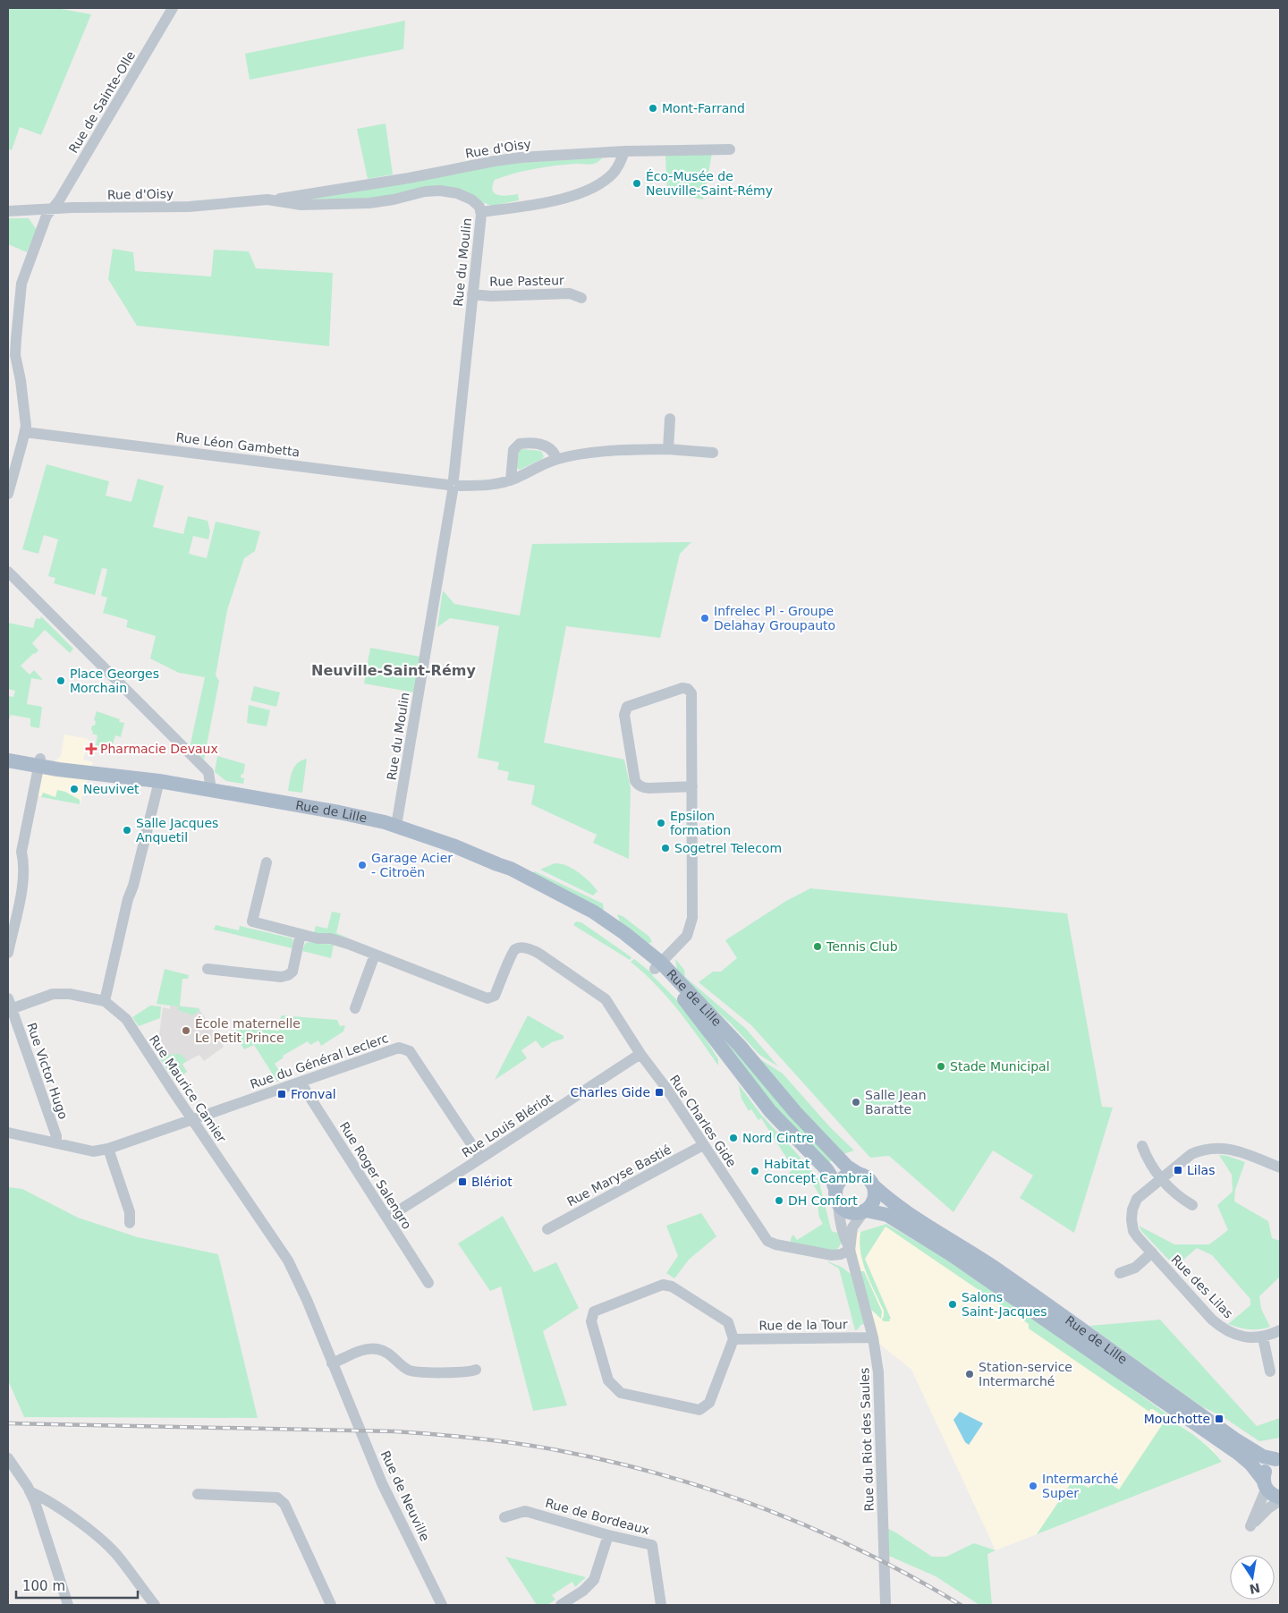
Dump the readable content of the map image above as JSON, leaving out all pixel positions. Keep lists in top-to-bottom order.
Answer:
{
  "streets": {
    "main road": ["Rue de Lille"],
    "street": [
      "Rue de Sainte-Olle",
      "Rue d'Oisy",
      "Rue du Moulin",
      "Rue Pasteur",
      "Rue Léon Gambetta",
      "Rue du Général Leclerc",
      "Rue Victor Hugo",
      "Rue Maurice Camier",
      "Rue Charles Gide",
      "Rue Louis Blériot",
      "Rue Roger Salengro",
      "Rue Maryse Bastié",
      "Rue des Lilas",
      "Rue de la Tour",
      "Rue du Riot des Saules",
      "Rue de Neuville",
      "Rue de Bordeaux"
    ]
  },
  "crossings": [
    ["Rue de Sainte-Olle", "Rue d'Oisy"],
    ["Rue de Sainte-Olle", "Rue Léon Gambetta"],
    ["Rue d'Oisy", "Rue du Moulin"],
    ["Rue du Moulin", "Rue Pasteur"],
    ["Rue du Moulin", "Rue Léon Gambetta"],
    ["Rue du Moulin", "Rue de Lille"],
    ["Rue du Général Leclerc", "Rue Victor Hugo"],
    ["Rue du Général Leclerc", "Rue Maurice Camier"],
    ["Rue du Général Leclerc", "Rue Louis Blériot"],
    ["Rue du Général Leclerc", "Rue Roger Salengro"],
    ["Rue Maurice Camier", "Rue de Neuville"],
    ["Rue Charles Gide", "Rue Louis Blériot"],
    ["Rue Charles Gide", "Rue Maryse Bastié"],
    ["Rue Charles Gide", "Rue du Riot des Saules"],
    ["Rue Louis Blériot", "Rue Roger Salengro"],
    ["Rue de la Tour", "Rue du Riot des Saules"]
  ],
  "districts": ["Neuville-Saint-Rémy"],
  "places": {
    "other": [
      "Mont-Farrand",
      "Éco-Musée de Neuville-Saint-Rémy",
      "Infrelec Pl - Groupe Delahay Groupauto",
      "Place Georges Morchain",
      "Neuvivet",
      "Epsilon formation",
      "Salle Jacques Anquetil",
      "Sogetrel Telecom",
      "Garage Acier - Citroën",
      "Tennis Club",
      "École maternelle Le Petit Prince",
      "Stade Municipal",
      "Salle Jean Baratte",
      "Nord Cintre",
      "Habitat Concept Cambrai",
      "DH Confort",
      "Salons Saint-Jacques",
      "Station-service Intermarché",
      "Intermarché Super"
    ],
    "health": ["Pharmacie Devaux"],
    "transit": [
      "Charles Gide",
      "Fronval",
      "Lilas",
      "Blériot",
      "Mouchotte"
    ]
  },
  "scale_bar": "100 m",
  "north": "bottom"
}
